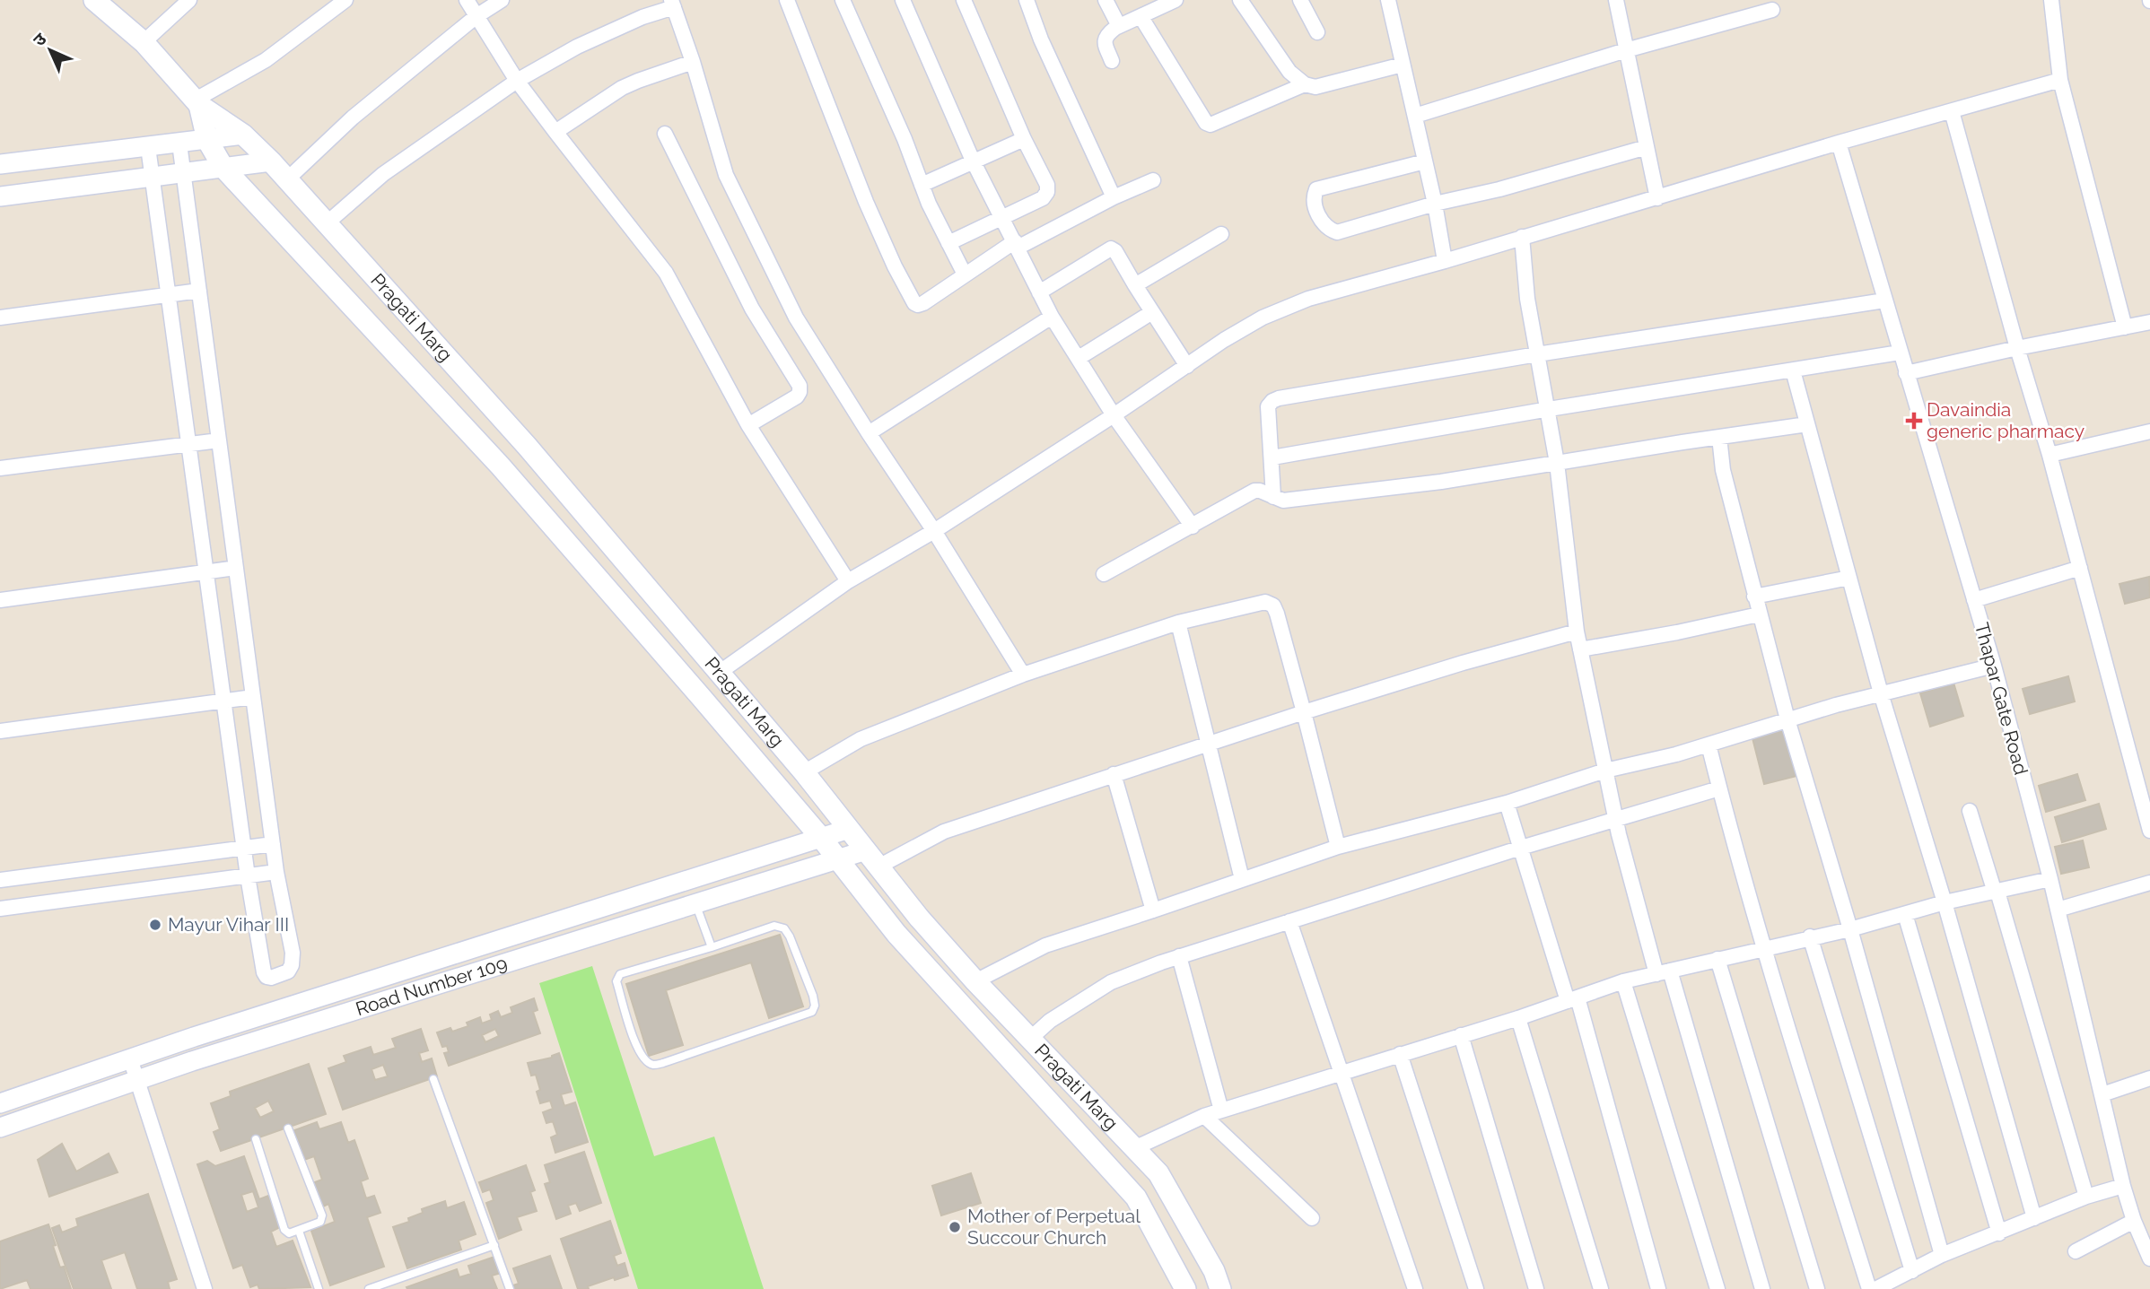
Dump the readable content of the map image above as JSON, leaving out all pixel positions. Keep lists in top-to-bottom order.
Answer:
{
  "streets": {
    "main road": ["Pragati Marg"],
    "street": ["Thapar Gate Road", "Road Number 109"]
  },
  "crossings": [
    ["Pragati Marg", "Road Number 109"]
  ],
  "places": {
    "health": ["Davaindia generic pharmacy"],
    "other": ["Mayur Vihar III", "Mother of Perpetual Succour Church"]
  },
  "north": "top left"
}
